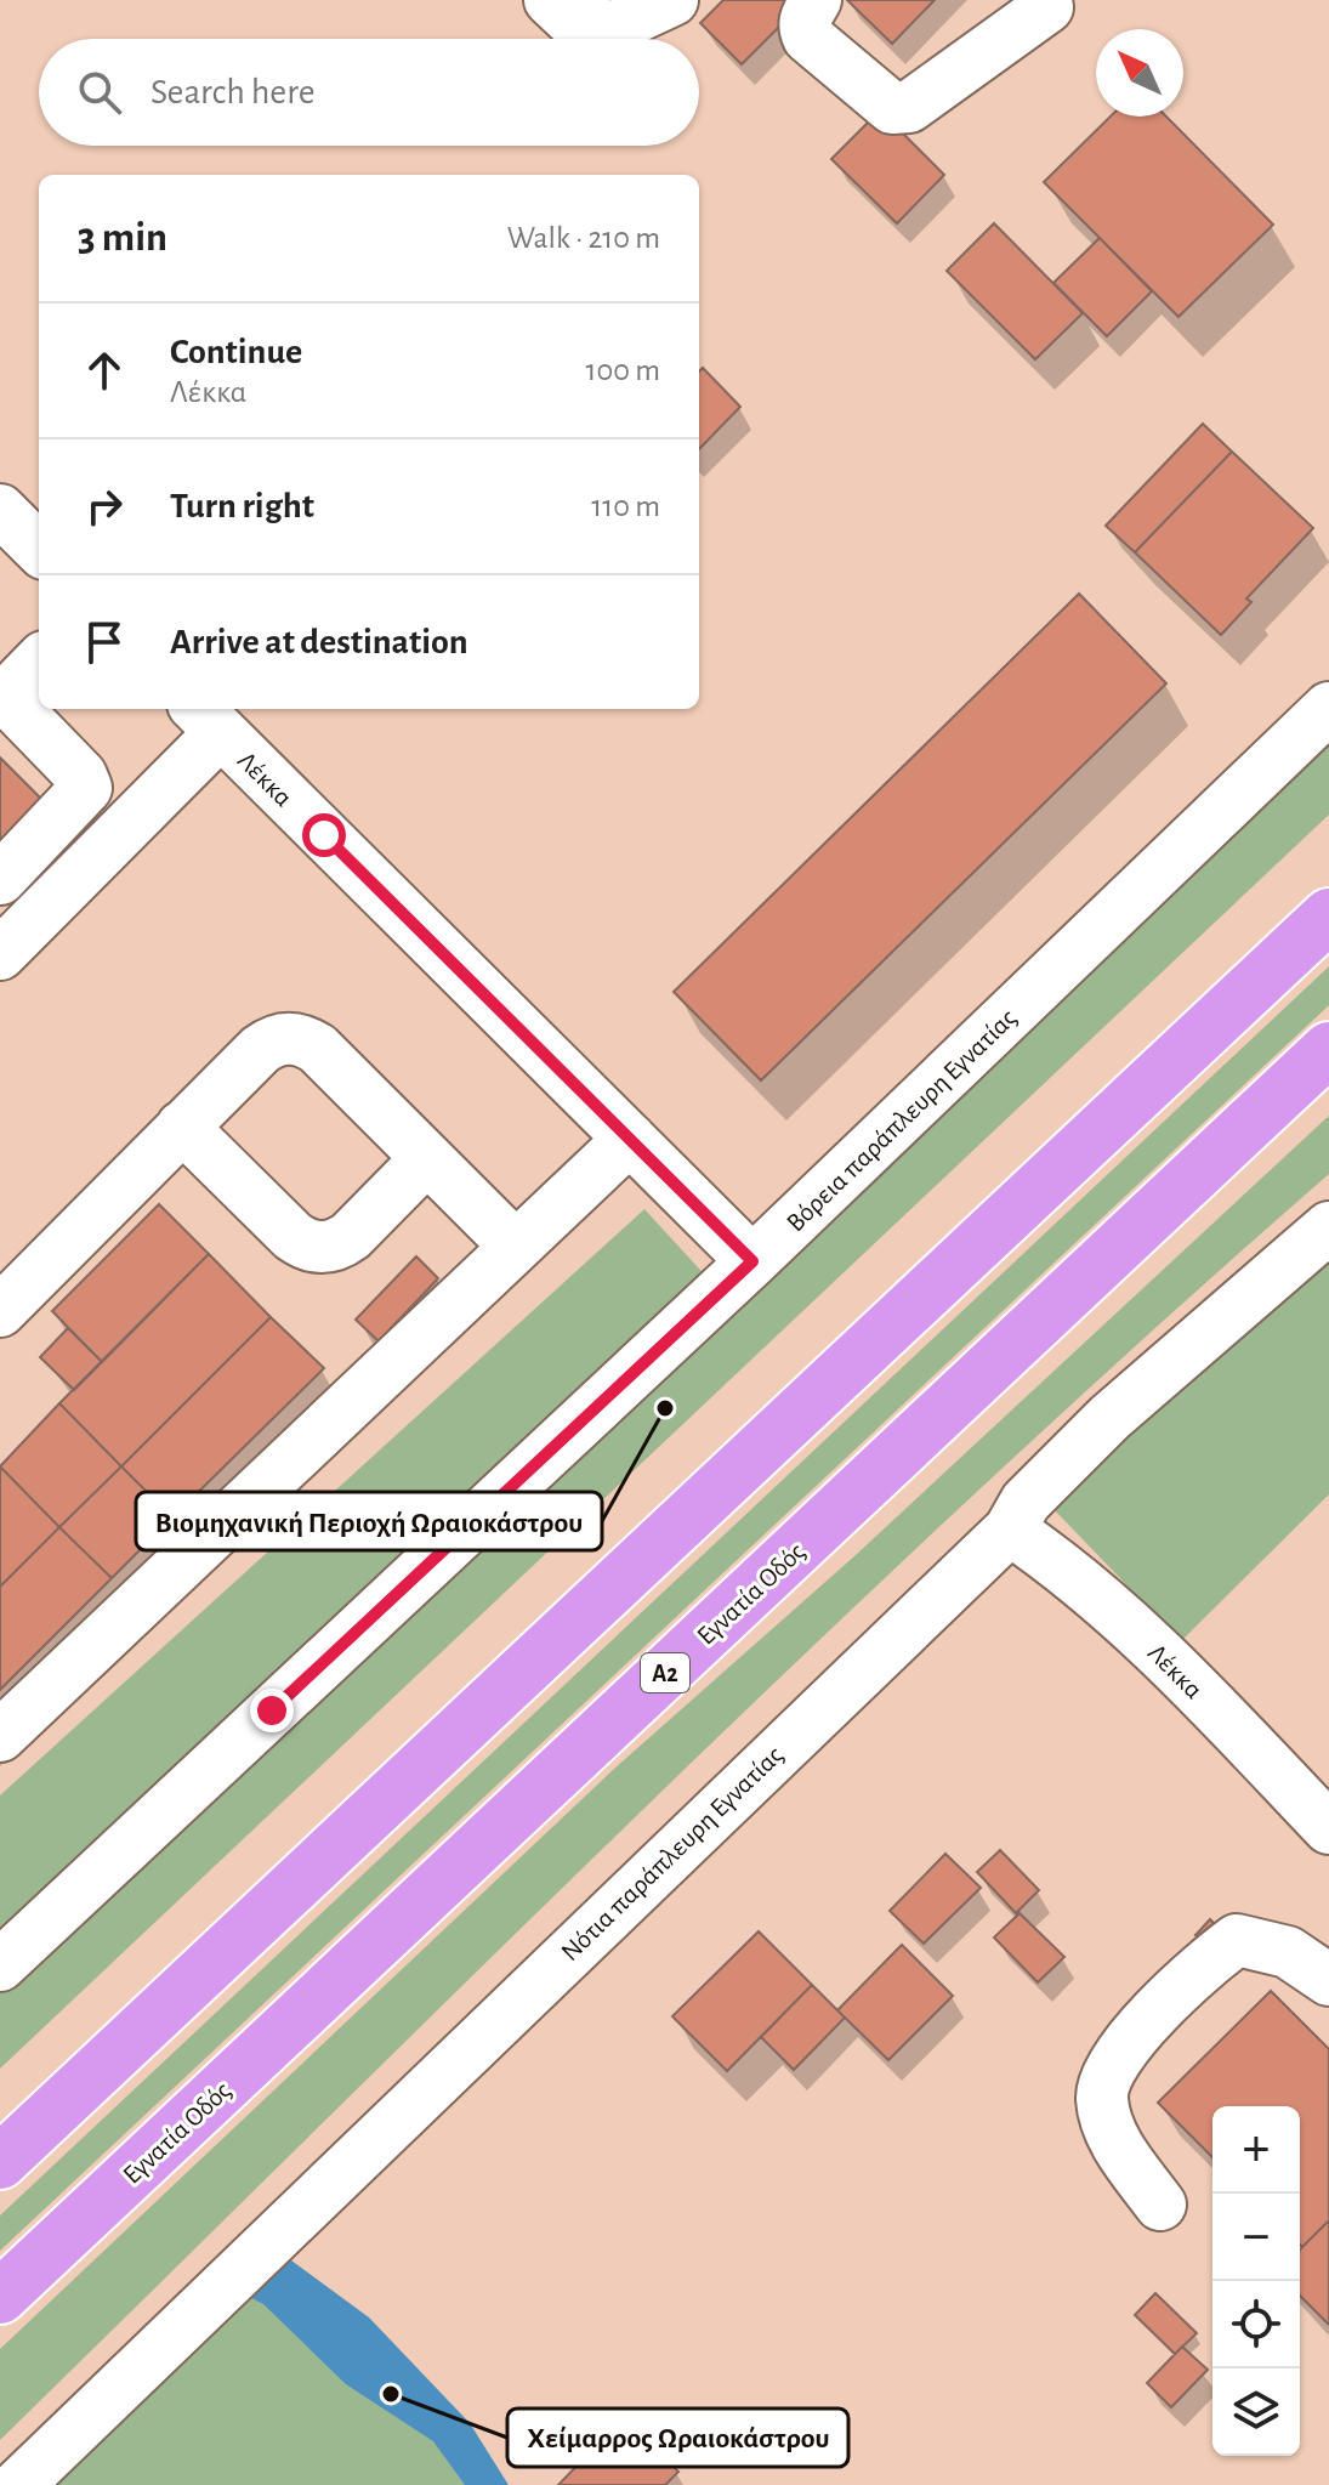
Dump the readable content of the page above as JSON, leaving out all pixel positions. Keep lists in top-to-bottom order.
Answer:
{
  "streets": {
    "highway": ["Εγνατία Οδός", "Α2"],
    "street": ["Λέκκα", "Βόρεια παράπλευρη Εγνατίας", "Νότια παράπλευρη Εγνατίας"]
  },
  "crossings": [
    ["Λέκκα", "Βόρεια παράπλευρη Εγνατίας"],
    ["Λέκκα", "Νότια παράπλευρη Εγνατίας"]
  ],
  "places": ["Βιομηχανική Περιοχή Ωραιοκάστρου", "Χείμαρρος Ωραιοκάστρου"],
  "north": "top left",
  "page": {
    "search": "Search here",
    "heading": ["3 min", "Walk · 210 m"],
    "list": [
      ["Continue", "Λέκκα", "100 m"],
      ["Turn right", "110 m"],
      "Arrive at destination"
    ],
    "map_buttons": ["+", "−"]
  }
}
